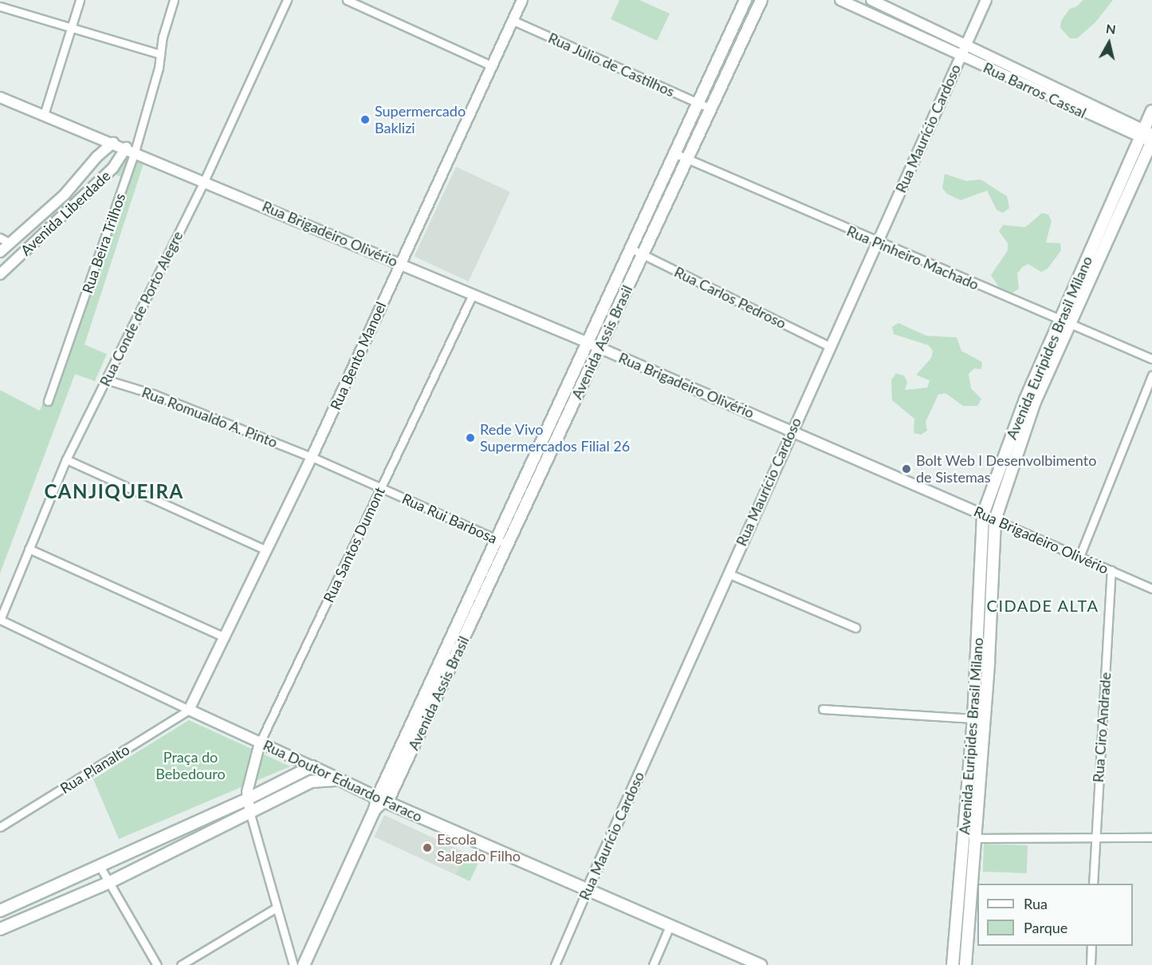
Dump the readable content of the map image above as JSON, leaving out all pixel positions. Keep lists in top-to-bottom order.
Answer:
{
  "streets": {
    "main road": ["Avenida Assis Brasil", "Avenida Euripides Brasil Milano", "Rua Doutor Eduardo Faraco"],
    "street": [
      "Rua Julio de Castilhos",
      "Rua Barros Cassal",
      "Rua Maurício Cardoso",
      "Avenida Liberdade",
      "Rua Brigadeiro Olivério",
      "Rua Beira Trilhos",
      "Rua Pinheiro Machado",
      "Rua Carlos Pedroso",
      "Rua Conde de Porto Alegre",
      "Rua Bento Manoel",
      "Rua Romualdo A. Pinto",
      "Rua Rui Barbosa",
      "Rua Santos Dumont",
      "Rua Ciro Andrade",
      "Rua Planalto"
    ]
  },
  "crossings": [
    ["Rua Julio de Castilhos", "Avenida Assis Brasil"],
    ["Rua Julio de Castilhos", "Rua Bento Manoel"],
    ["Rua Barros Cassal", "Rua Maurício Cardoso"],
    ["Rua Barros Cassal", "Avenida Euripides Brasil Milano"],
    ["Rua Maurício Cardoso", "Rua Brigadeiro Olivério"],
    ["Rua Maurício Cardoso", "Rua Pinheiro Machado"],
    ["Rua Maurício Cardoso", "Rua Carlos Pedroso"],
    ["Rua Maurício Cardoso", "Rua Doutor Eduardo Faraco"],
    ["Avenida Liberdade", "Rua Brigadeiro Olivério"],
    ["Avenida Liberdade", "Rua Beira Trilhos"],
    ["Rua Brigadeiro Olivério", "Rua Beira Trilhos"],
    ["Rua Brigadeiro Olivério", "Rua Conde de Porto Alegre"],
    ["Rua Brigadeiro Olivério", "Avenida Assis Brasil"],
    ["Rua Brigadeiro Olivério", "Avenida Euripides Brasil Milano"],
    ["Rua Brigadeiro Olivério", "Rua Bento Manoel"],
    ["Rua Brigadeiro Olivério", "Rua Santos Dumont"],
    ["Rua Brigadeiro Olivério", "Rua Ciro Andrade"],
    ["Rua Pinheiro Machado", "Avenida Assis Brasil"],
    ["Rua Pinheiro Machado", "Avenida Euripides Brasil Milano"],
    ["Rua Carlos Pedroso", "Avenida Assis Brasil"],
    ["Rua Conde de Porto Alegre", "Rua Romualdo A. Pinto"],
    ["Avenida Assis Brasil", "Rua Rui Barbosa"],
    ["Avenida Assis Brasil", "Rua Doutor Eduardo Faraco"],
    ["Rua Bento Manoel", "Rua Romualdo A. Pinto"],
    ["Rua Bento Manoel", "Rua Rui Barbosa"],
    ["Rua Bento Manoel", "Rua Planalto"],
    ["Rua Bento Manoel", "Rua Doutor Eduardo Faraco"],
    ["Rua Romualdo A. Pinto", "Rua Rui Barbosa"],
    ["Rua Rui Barbosa", "Rua Santos Dumont"],
    ["Rua Santos Dumont", "Rua Doutor Eduardo Faraco"],
    ["Rua Planalto", "Rua Doutor Eduardo Faraco"]
  ],
  "districts": ["CANJIQUEIRA", "CIDADE ALTA"],
  "parks": ["Praça do Bebedouro"],
  "places": [
    "Supermercado Baklizi",
    "Rede Vivo Supermercados Filial 26",
    "Bolt Web l Desenvolbimento de Sistemas",
    "Escola Salgado Filho"
  ],
  "legend": ["Rua", "Parque"],
  "north": "top"
}
